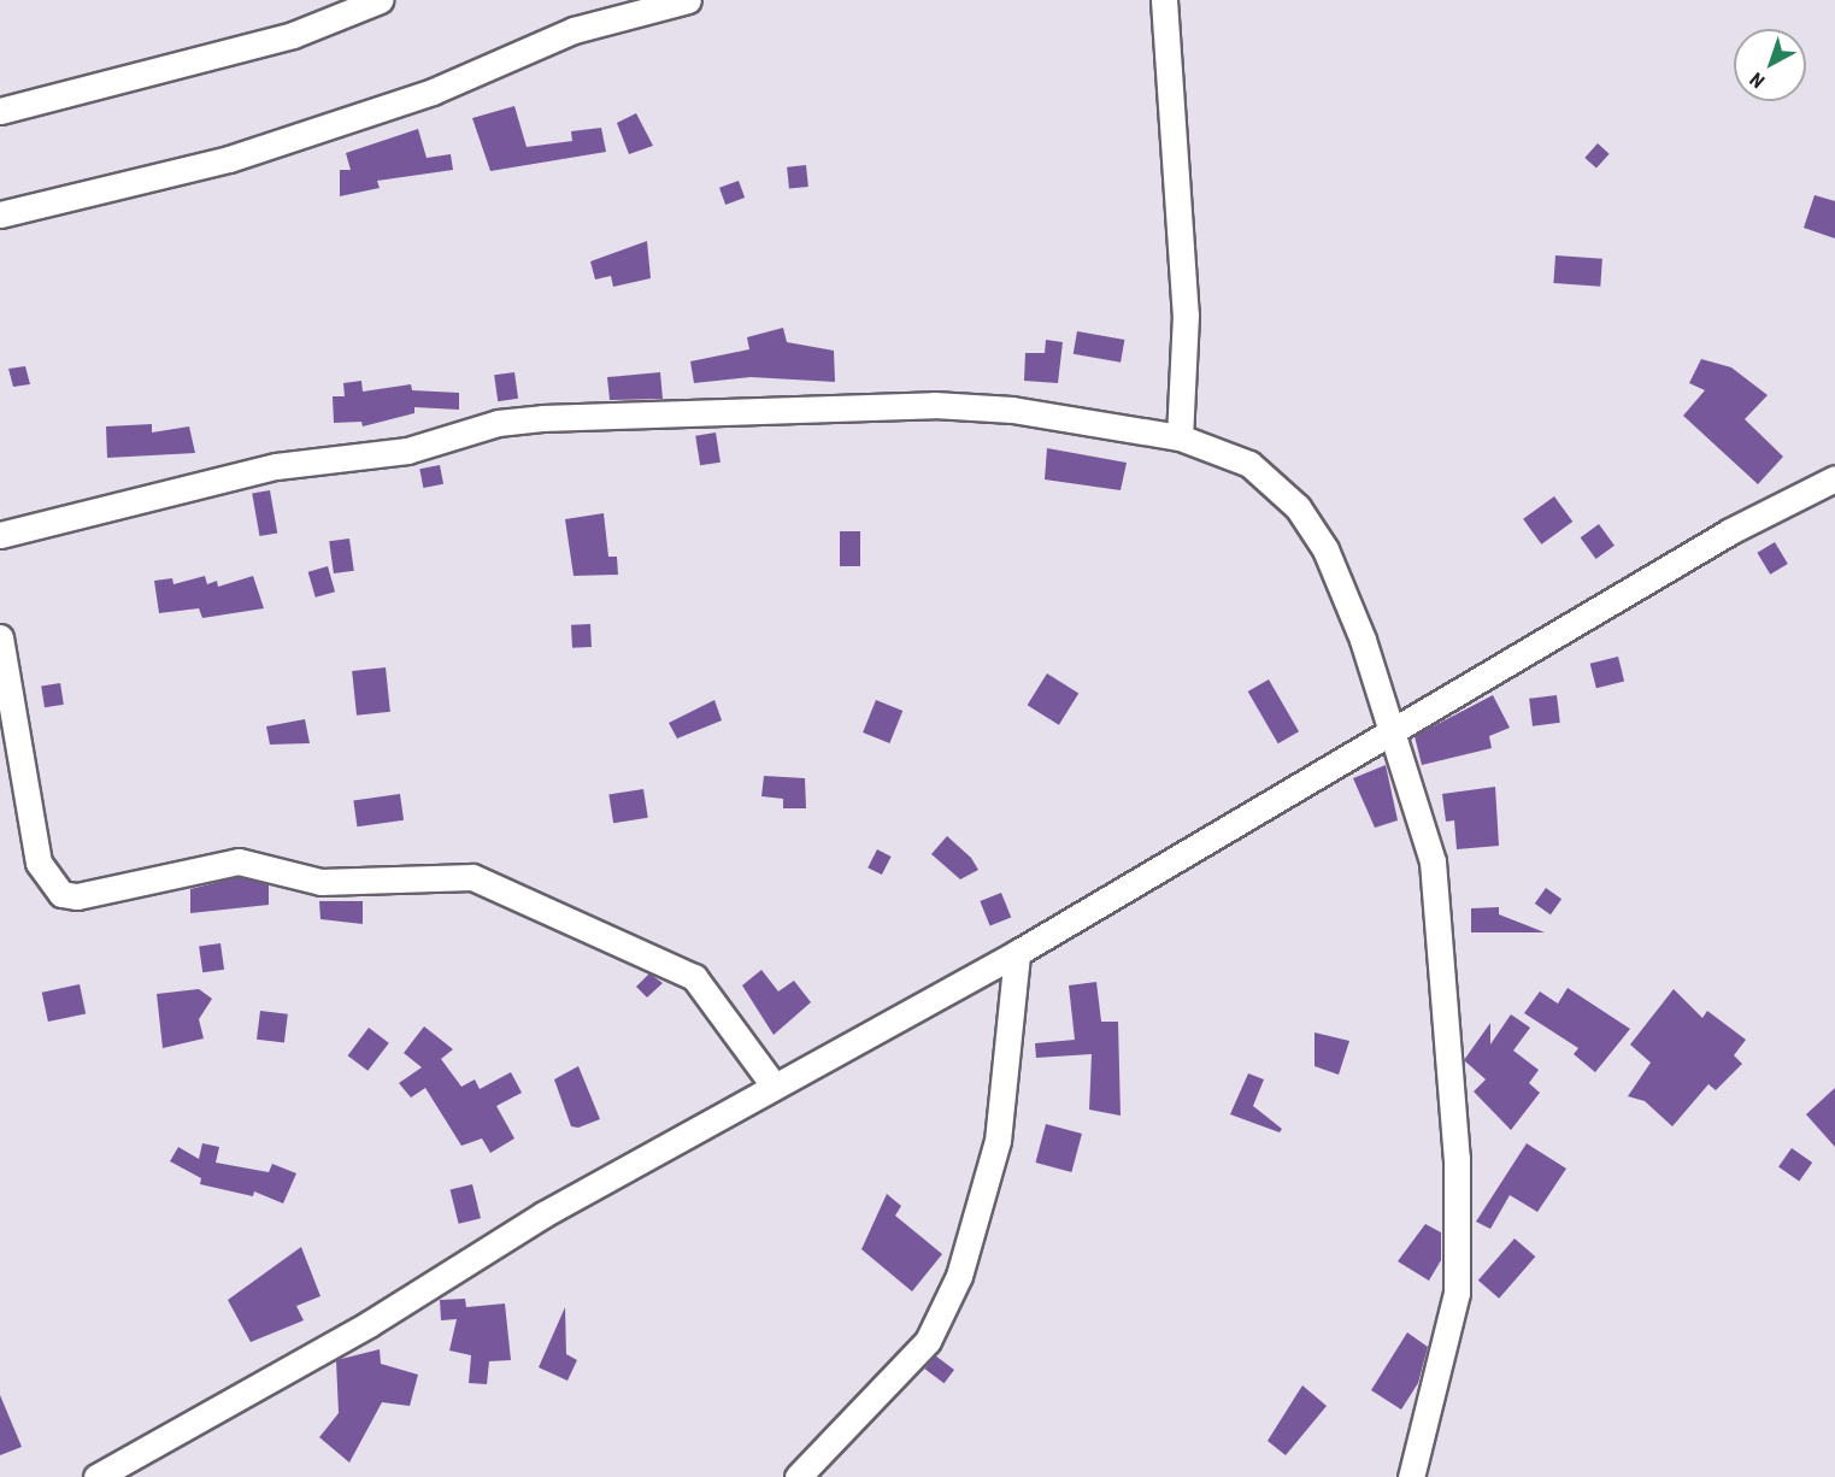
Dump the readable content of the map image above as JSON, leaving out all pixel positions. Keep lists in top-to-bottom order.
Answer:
{
  "north": "bottom left"
}
